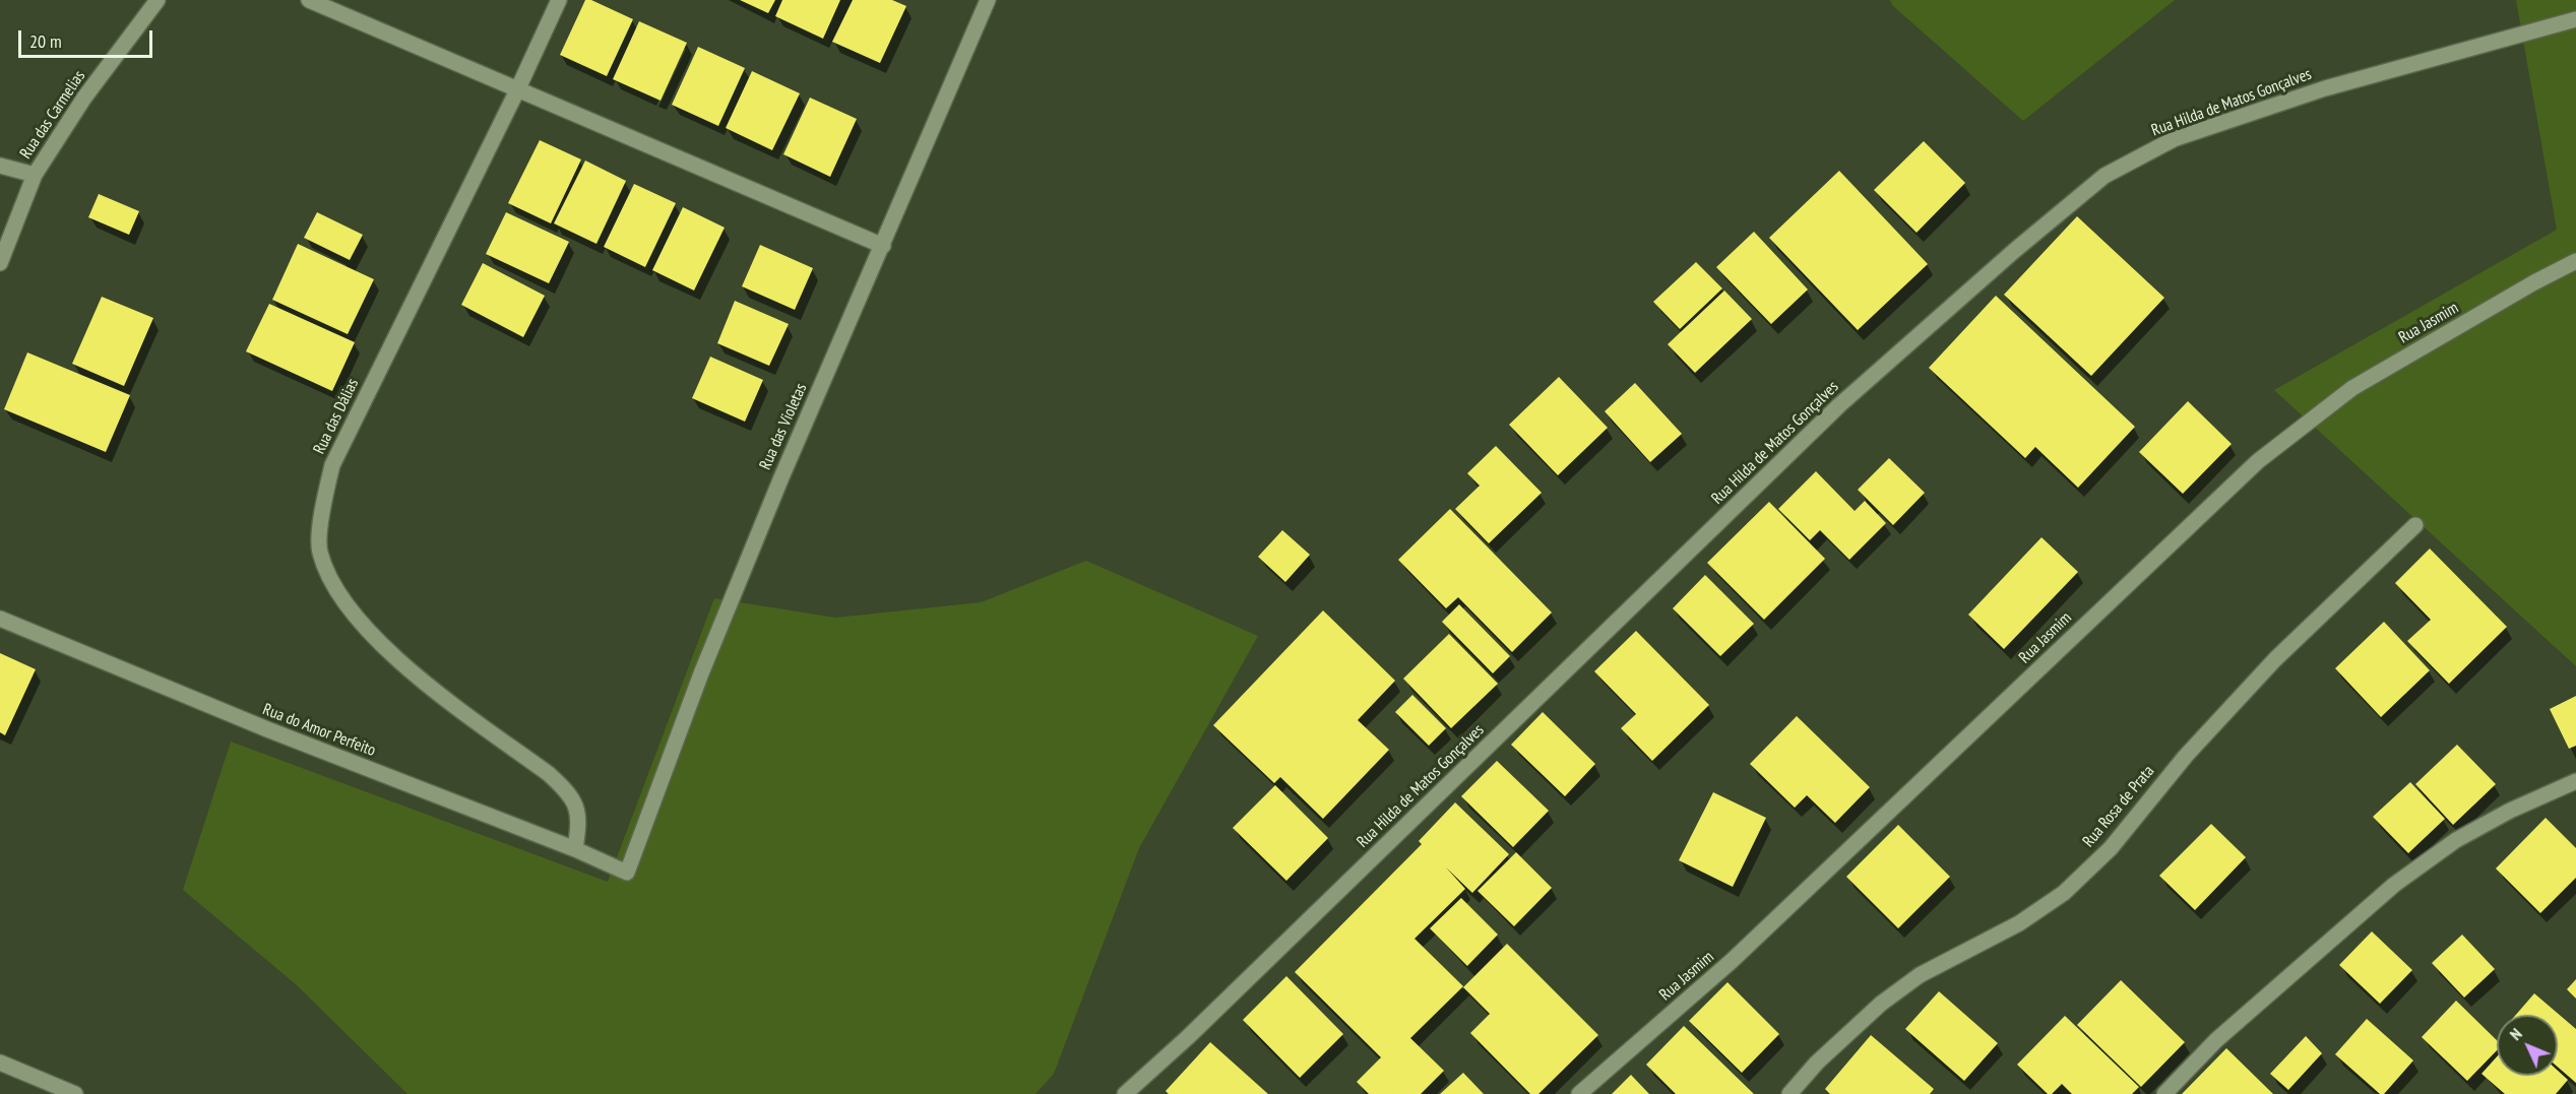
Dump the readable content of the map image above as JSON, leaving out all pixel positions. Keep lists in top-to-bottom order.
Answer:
{
  "streets": {
    "street": [
      "Rua Hilda de Matos Gonçalves",
      "Rua das Carmelias",
      "Rua Jasmim",
      "Rua das Dálias",
      "Rua das Violetas",
      "Rua do Amor Perfeito",
      "Rua Rosa de Prata"
    ]
  },
  "crossings": [
    ["Rua das Dálias", "Rua do Amor Perfeito"],
    ["Rua das Violetas", "Rua do Amor Perfeito"]
  ],
  "scale_bar": "20 m",
  "north": "top left"
}
